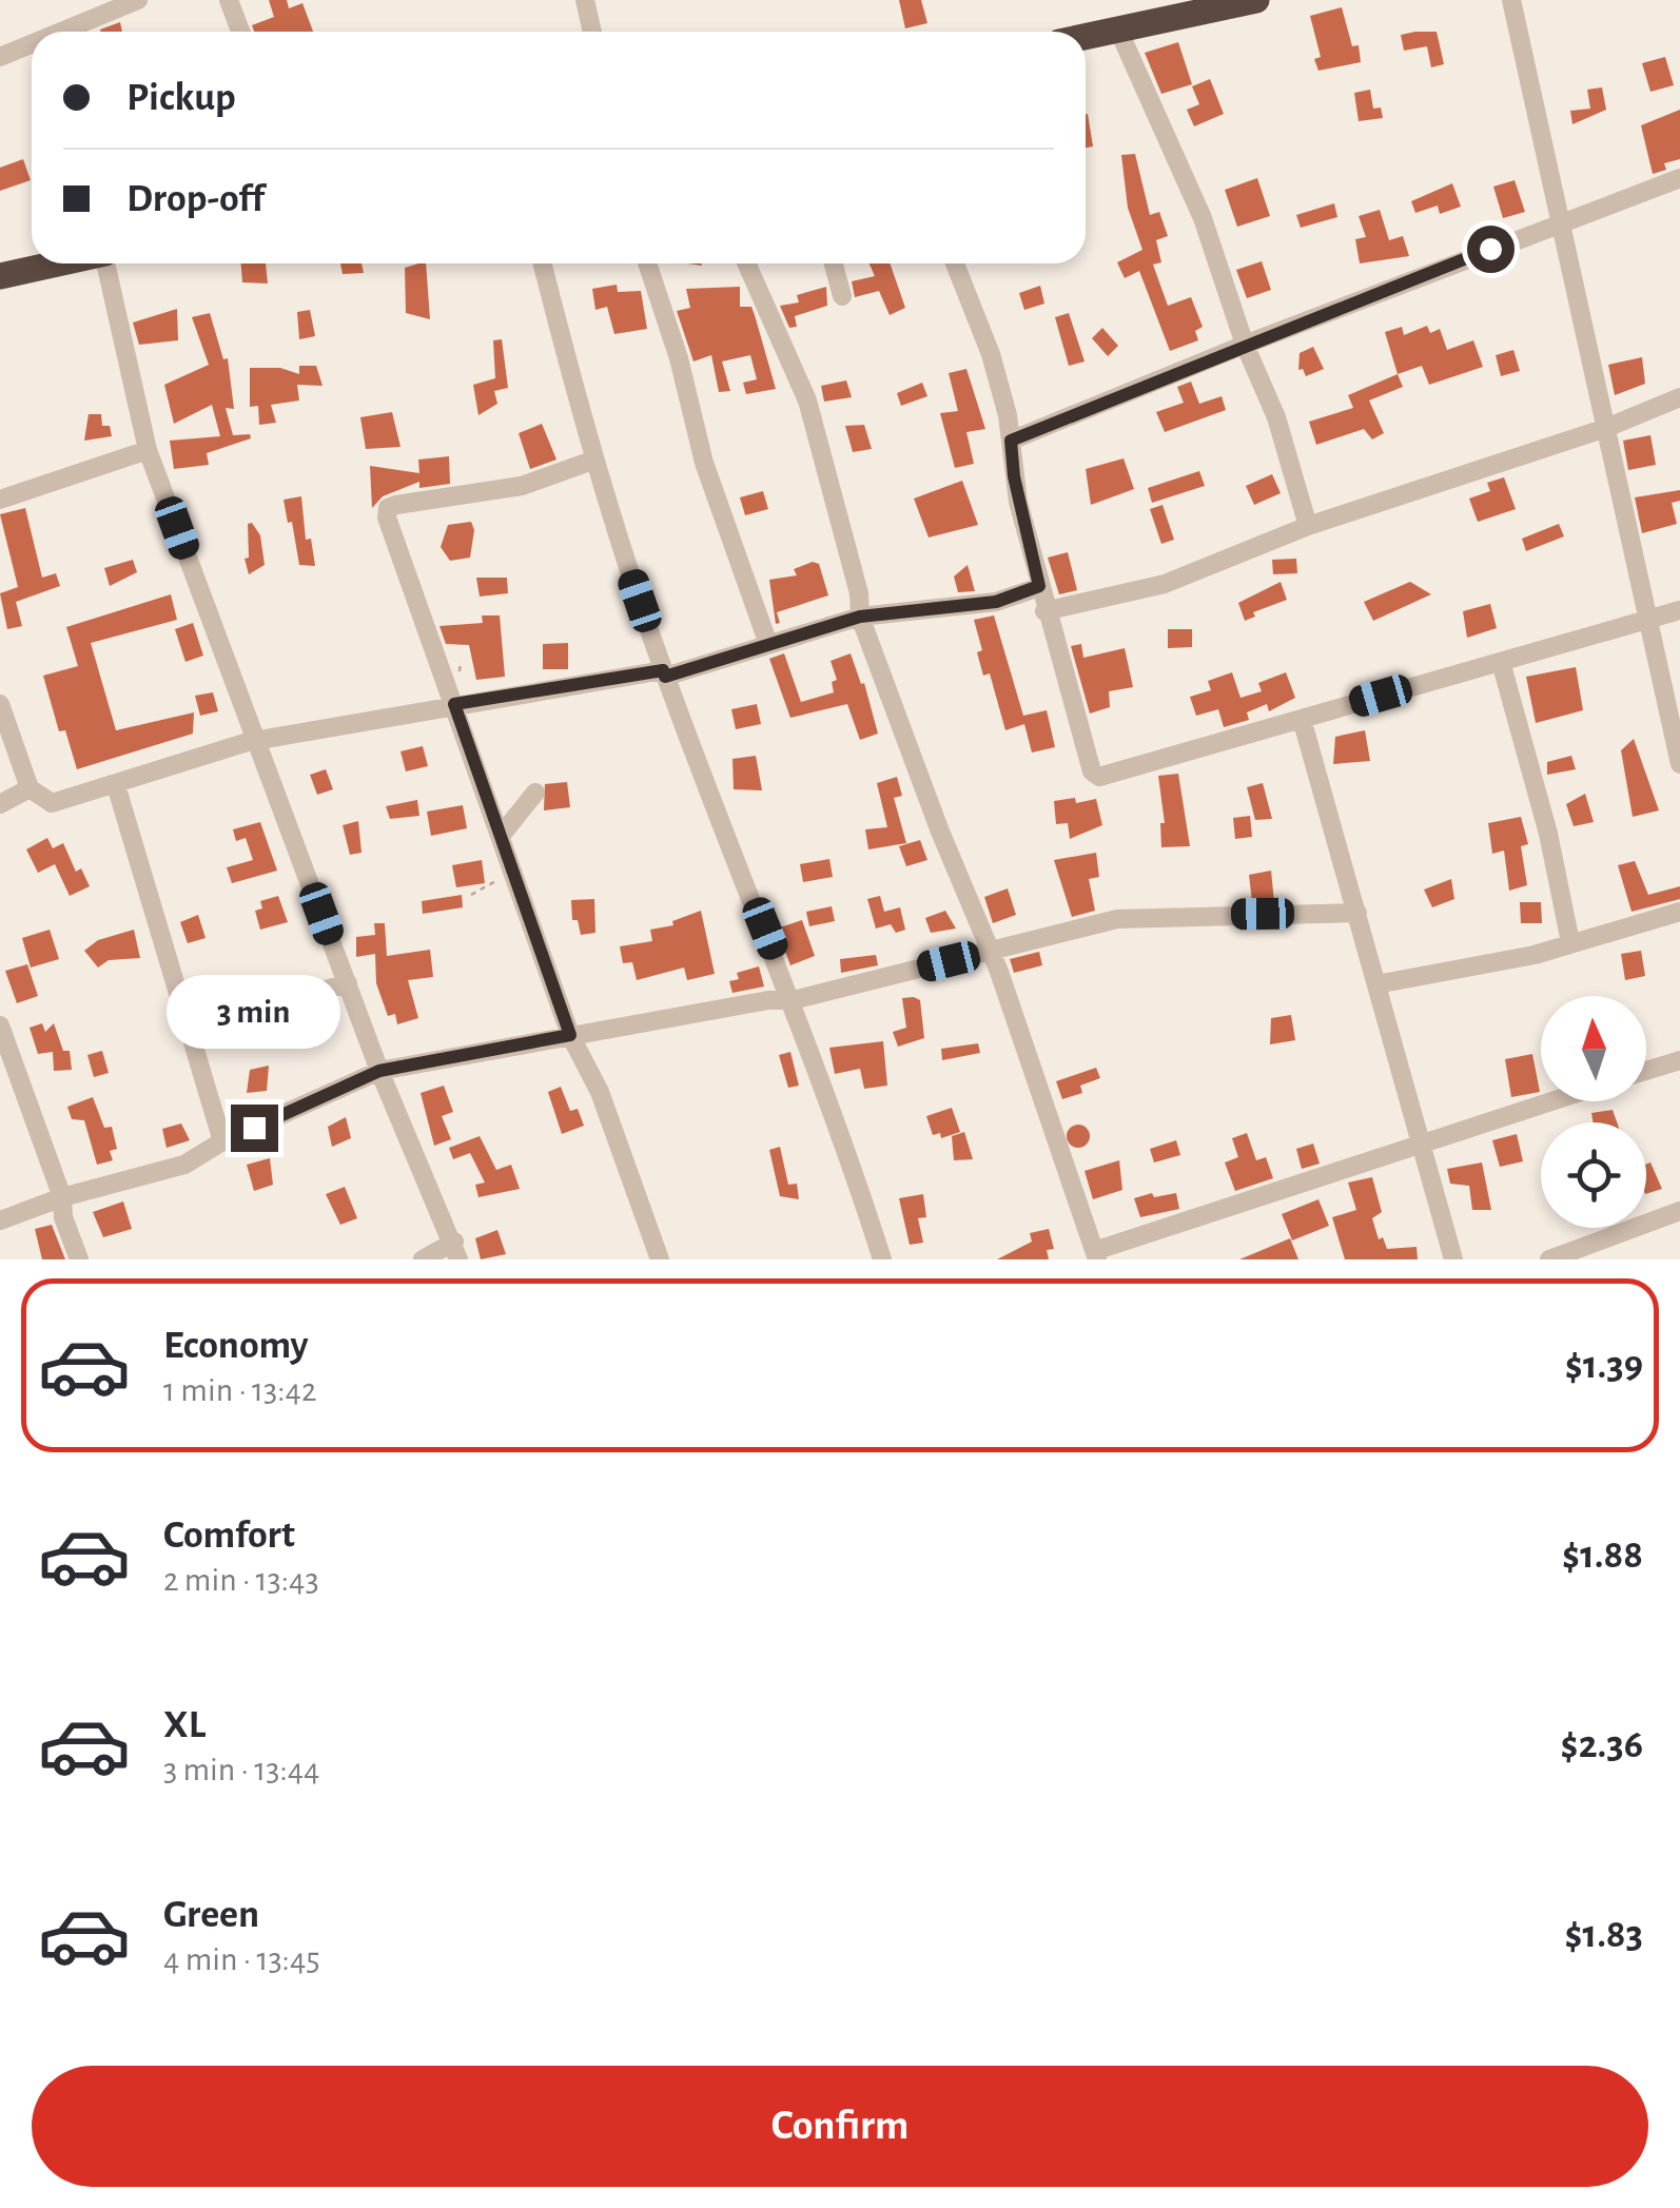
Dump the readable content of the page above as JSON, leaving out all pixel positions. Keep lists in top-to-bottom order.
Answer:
{
  "north": "top",
  "page": {
    "banner": ["Pickup", "Drop-off"],
    "bubble": "3 min",
    "list": [
      {
        "name": "Economy",
        "note": "1 min · 13:42",
        "value": "$1.39"
      },
      {
        "name": "Comfort",
        "note": "2 min · 13:43",
        "value": "$1.88"
      },
      {
        "name": "XL",
        "note": "3 min · 13:44",
        "value": "$2.36"
      },
      {
        "name": "Green",
        "note": "4 min · 13:45",
        "value": "$1.83"
      }
    ],
    "buttons": "Confirm"
  }
}
